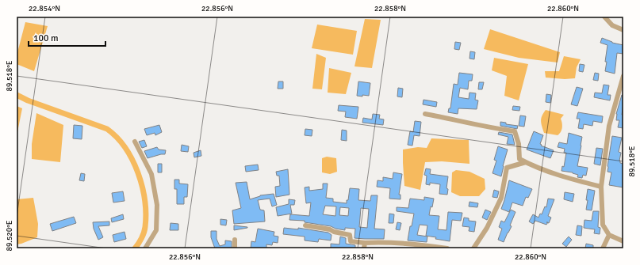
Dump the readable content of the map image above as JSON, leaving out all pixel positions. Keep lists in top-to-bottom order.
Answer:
{
  "scale_bar": "100 m",
  "coordinates": [
    "22.854°N",
    "22.856°N",
    "22.858°N",
    "22.860°N",
    "89.518°E",
    "89.520°E"
  ]
}
